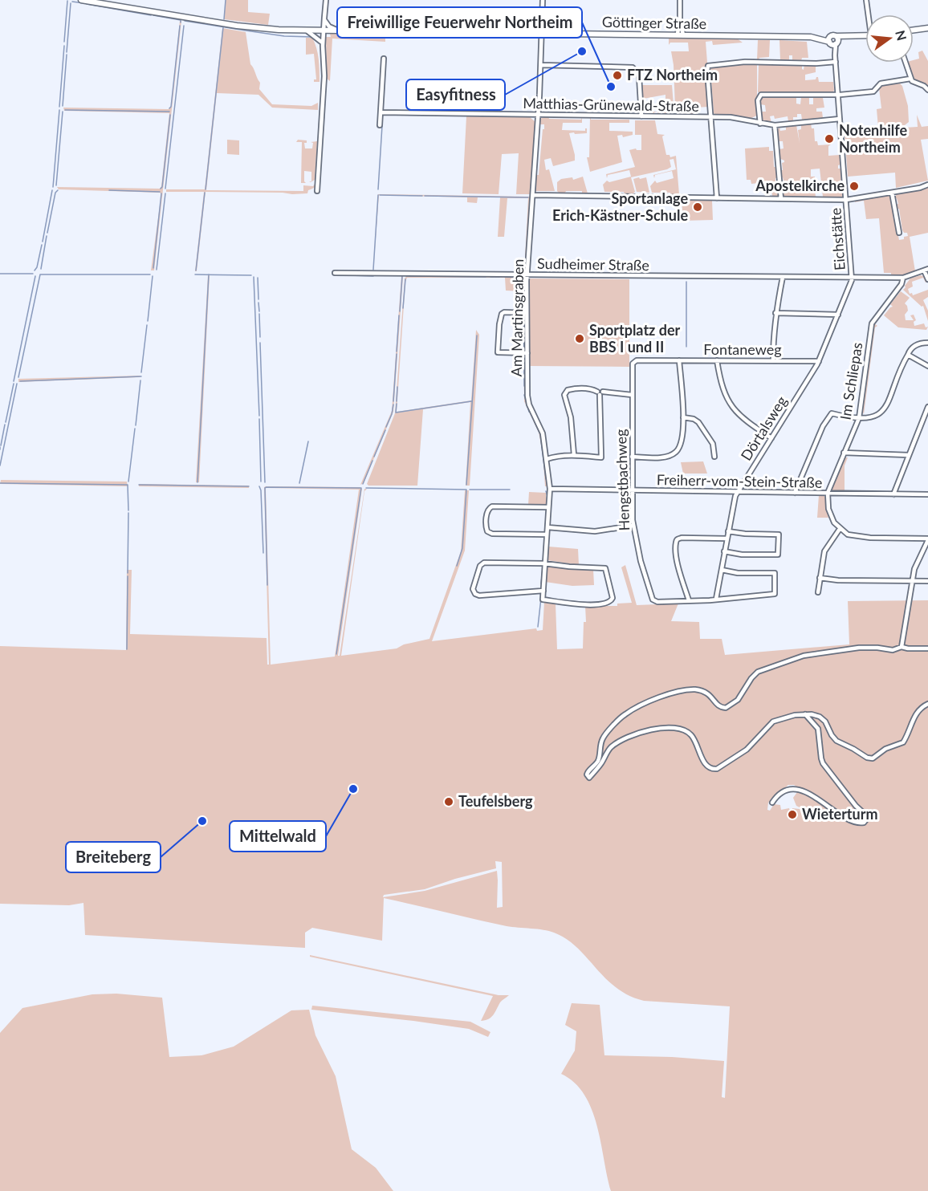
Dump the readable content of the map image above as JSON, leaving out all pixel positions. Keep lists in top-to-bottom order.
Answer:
{
  "streets": {
    "main road": ["Göttinger Straße"],
    "street": [
      "Matthias-Grünewald-Straße",
      "Eichstätte",
      "Sudheimer Straße",
      "Am Martinsgraben",
      "Fontaneweg",
      "Im Schliepas",
      "Dörtalsweg",
      "Hengstbachweg",
      "Freiherr-vom-Stein-Straße"
    ]
  },
  "crossings": [
    ["Göttinger Straße", "Eichstätte"],
    ["Göttinger Straße", "Am Martinsgraben"],
    ["Matthias-Grünewald-Straße", "Eichstätte"],
    ["Matthias-Grünewald-Straße", "Am Martinsgraben"],
    ["Eichstätte", "Sudheimer Straße"],
    ["Eichstätte", "Dörtalsweg"],
    ["Sudheimer Straße", "Am Martinsgraben"],
    ["Sudheimer Straße", "Im Schliepas"],
    ["Sudheimer Straße", "Dörtalsweg"],
    ["Am Martinsgraben", "Freiherr-vom-Stein-Straße"],
    ["Fontaneweg", "Dörtalsweg"],
    ["Fontaneweg", "Hengstbachweg"],
    ["Im Schliepas", "Freiherr-vom-Stein-Straße"],
    ["Dörtalsweg", "Freiherr-vom-Stein-Straße"],
    ["Hengstbachweg", "Freiherr-vom-Stein-Straße"]
  ],
  "places": [
    "Easyfitness",
    "FTZ Northeim",
    "Freiwillige Feuerwehr Northeim",
    "Notenhilfe Northeim",
    "Apostelkirche",
    "Sportanlage Erich-Kästner-Schule",
    "Sportplatz der BBS I und II",
    "Mittelwald",
    "Teufelsberg",
    "Wieterturm",
    "Breiteberg"
  ],
  "north": "right"
}
